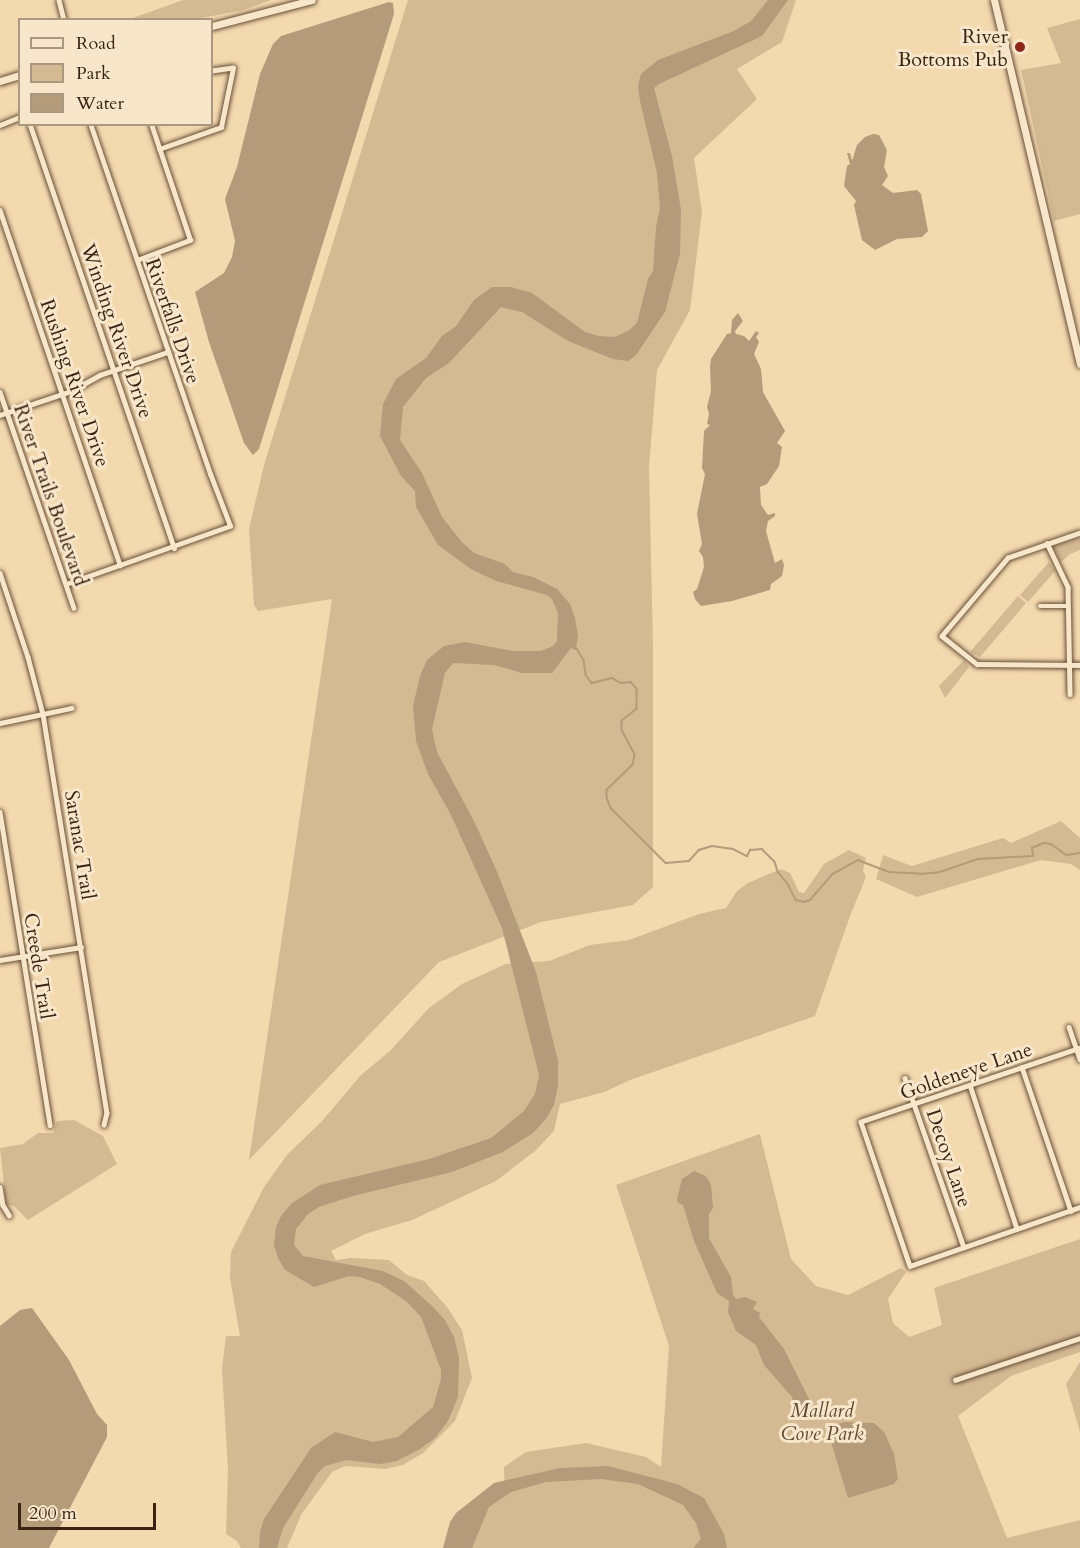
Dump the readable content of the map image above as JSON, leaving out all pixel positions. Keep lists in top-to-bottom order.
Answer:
{
  "streets": {
    "street": [
      "Riverfalls Drive",
      "Winding River Drive",
      "Rushing River Drive",
      "River Trails Boulevard",
      "Saranac Trail",
      "Creede Trail",
      "Goldeneye Lane",
      "Decoy Lane"
    ]
  },
  "crossings": [
    ["Riverfalls Drive", "Winding River Drive"],
    ["Goldeneye Lane", "Decoy Lane"]
  ],
  "parks": ["Mallard Cove Park"],
  "places": ["River Bottoms Pub"],
  "legend": ["Road", "Park", "Water"],
  "scale_bar": "200 m"
}
